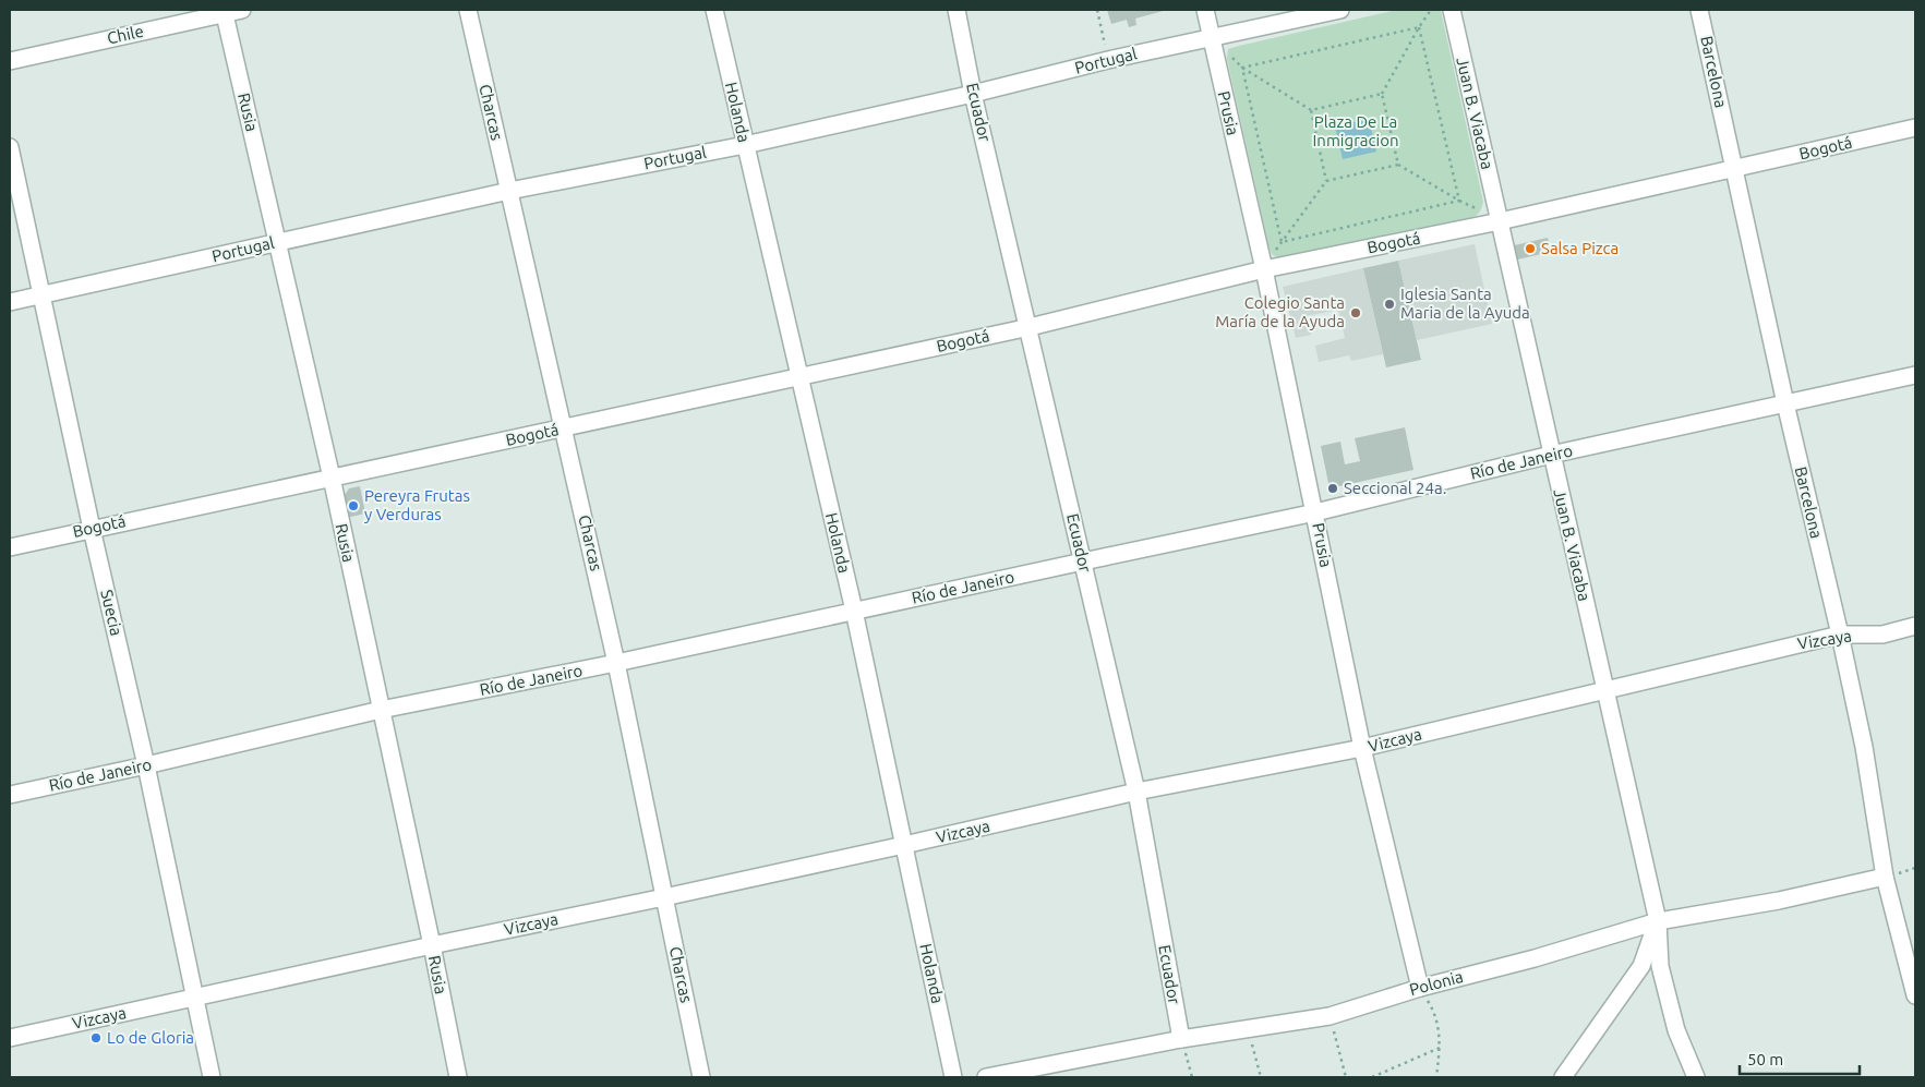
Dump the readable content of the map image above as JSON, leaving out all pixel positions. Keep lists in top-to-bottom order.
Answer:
{
  "streets": {
    "street": [
      "Chile",
      "Portugal",
      "Barcelona",
      "Rusia",
      "Charcas",
      "Holanda",
      "Ecuador",
      "Prusia",
      "Juan B. Viacaba",
      "Bogotá",
      "Río de Janeiro",
      "Suecia",
      "Vizcaya",
      "Polonia"
    ]
  },
  "crossings": [
    ["Chile", "Rusia"],
    ["Portugal", "Rusia"],
    ["Portugal", "Charcas"],
    ["Portugal", "Holanda"],
    ["Portugal", "Ecuador"],
    ["Portugal", "Prusia"],
    ["Portugal", "Suecia"],
    ["Barcelona", "Bogotá"],
    ["Barcelona", "Río de Janeiro"],
    ["Barcelona", "Vizcaya"],
    ["Barcelona", "Polonia"],
    ["Rusia", "Bogotá"],
    ["Rusia", "Río de Janeiro"],
    ["Rusia", "Vizcaya"],
    ["Charcas", "Bogotá"],
    ["Charcas", "Río de Janeiro"],
    ["Charcas", "Vizcaya"],
    ["Holanda", "Bogotá"],
    ["Holanda", "Río de Janeiro"],
    ["Holanda", "Vizcaya"],
    ["Ecuador", "Bogotá"],
    ["Ecuador", "Río de Janeiro"],
    ["Ecuador", "Vizcaya"],
    ["Ecuador", "Polonia"],
    ["Prusia", "Bogotá"],
    ["Prusia", "Río de Janeiro"],
    ["Prusia", "Vizcaya"],
    ["Prusia", "Polonia"],
    ["Juan B. Viacaba", "Bogotá"],
    ["Juan B. Viacaba", "Río de Janeiro"],
    ["Juan B. Viacaba", "Vizcaya"],
    ["Juan B. Viacaba", "Polonia"],
    ["Bogotá", "Suecia"],
    ["Río de Janeiro", "Suecia"],
    ["Suecia", "Vizcaya"]
  ],
  "parks": ["Plaza De La Inmigracion"],
  "places": [
    "Salsa Pizca",
    "Iglesia Santa Maria de la Ayuda",
    "Colegio Santa María de la Ayuda",
    "Seccional 24a.",
    "Pereyra Frutas y Verduras",
    "Lo de Gloria"
  ],
  "scale_bar": "50 m"
}
